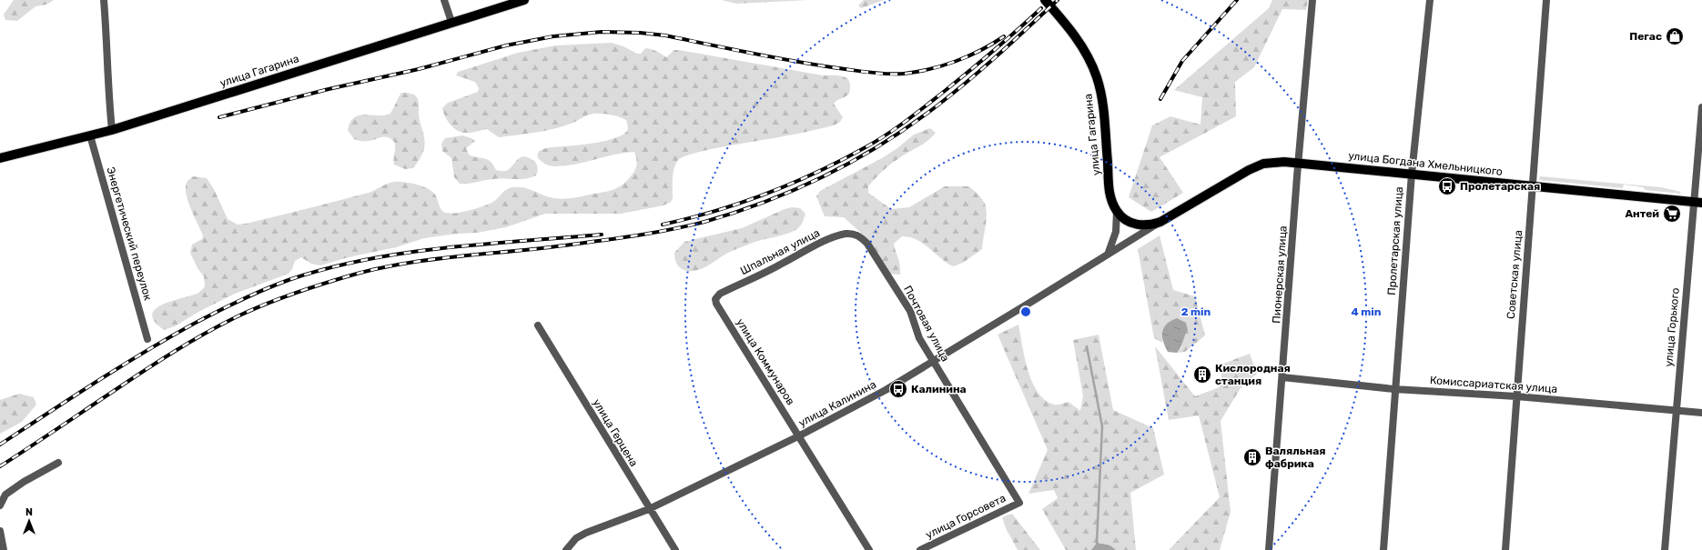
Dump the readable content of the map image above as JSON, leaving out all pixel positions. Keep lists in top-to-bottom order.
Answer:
{
  "streets": {
    "main road": ["улица Гагарина", "улица Богдана Хмельницкого"],
    "street": [
      "Энергетический переулок",
      "Пролетарская улица",
      "Шпальная улица",
      "Пионерская улица",
      "Советская улица",
      "Почтовая улица",
      "улица Горького",
      "улица Коммунаров",
      "Комиссариатская улица",
      "улица Калинина",
      "улица Герцена",
      "улица Горсовета"
    ]
  },
  "crossings": [
    ["улица Гагарина", "Энергетический переулок"],
    ["улица Богдана Хмельницкого", "Пролетарская улица"],
    ["улица Богдана Хмельницкого", "Пионерская улица"],
    ["улица Богдана Хмельницкого", "Советская улица"],
    ["улица Богдана Хмельницкого", "улица Горького"],
    ["улица Богдана Хмельницкого", "улица Калинина"],
    ["Пролетарская улица", "Комиссариатская улица"],
    ["Шпальная улица", "Почтовая улица"],
    ["Шпальная улица", "улица Коммунаров"],
    ["Пионерская улица", "Комиссариатская улица"],
    ["Советская улица", "Комиссариатская улица"],
    ["Почтовая улица", "улица Калинина"],
    ["Почтовая улица", "улица Горсовета"],
    ["улица Горького", "Комиссариатская улица"],
    ["улица Коммунаров", "улица Калинина"],
    ["улица Калинина", "улица Герцена"]
  ],
  "places": {
    "shop": ["Пегас"],
    "bus stop": ["Пролетарская", "Калинина"],
    "supermarket": ["Антей"],
    "building": ["Кислородная станция", "Валяльная фабрика"]
  },
  "north": "top",
  "rings": ["2 min", "4 min"]
}
